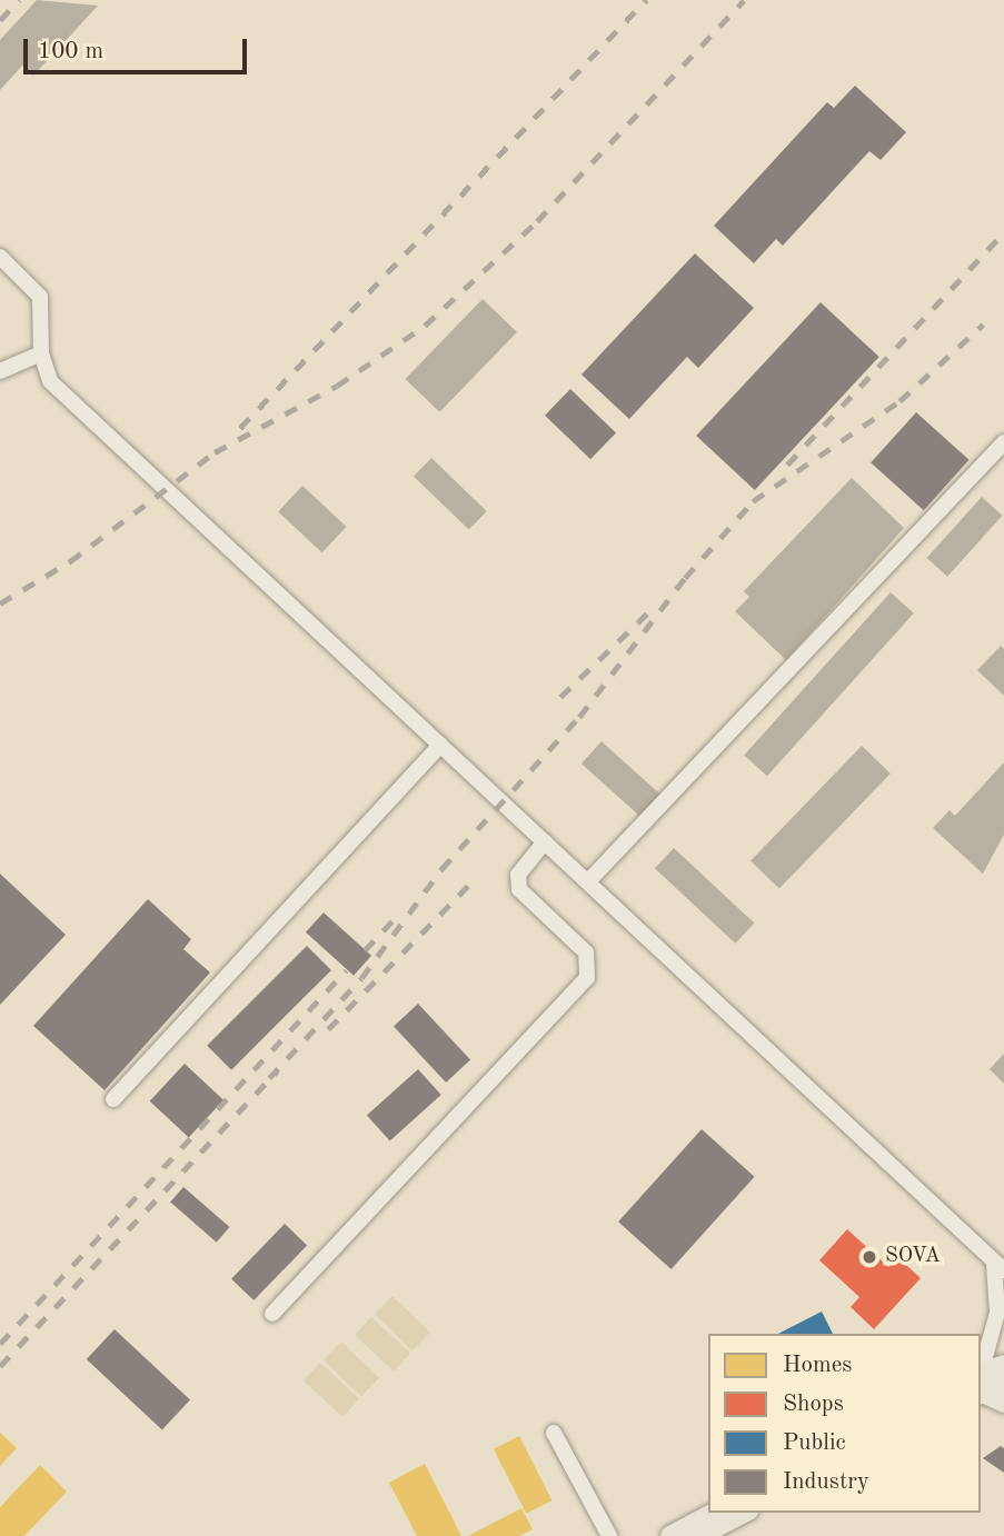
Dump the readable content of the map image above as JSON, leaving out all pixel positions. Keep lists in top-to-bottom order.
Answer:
{
  "places": ["SOVA"],
  "legend": [
    "Homes",
    "Shops",
    "Public",
    "Industry"
  ],
  "scale_bar": "100 m"
}
